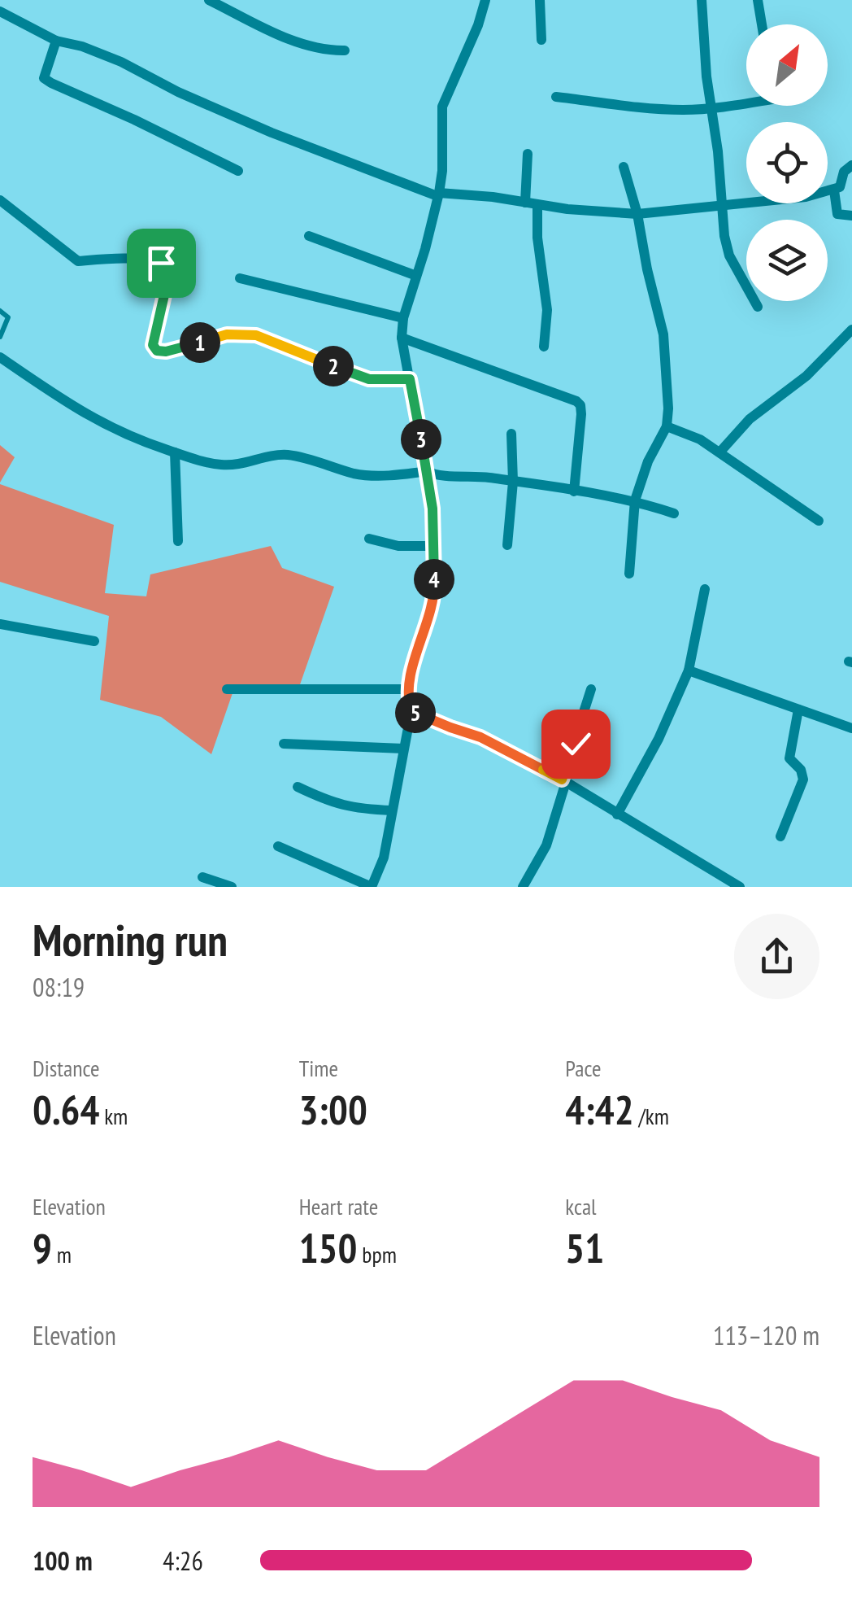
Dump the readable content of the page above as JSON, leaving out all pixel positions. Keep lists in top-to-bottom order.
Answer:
{
  "north": "top right",
  "page": {
    "pins": [
      "1",
      "2",
      "3",
      "4",
      "5"
    ],
    "heading": ["Morning run", "08:19"],
    "stats": [
      ["Distance", "0.64 km"],
      ["Time", "3:00"],
      ["Pace", "4:42 /km"],
      ["Elevation", "9 m"],
      ["Heart rate", "150 bpm"],
      ["kcal", "51"]
    ],
    "chart": ["Elevation", "113–120 m"],
    "list": [
      {
        "name": "100 m",
        "note": "4:26"
      }
    ]
  }
}
